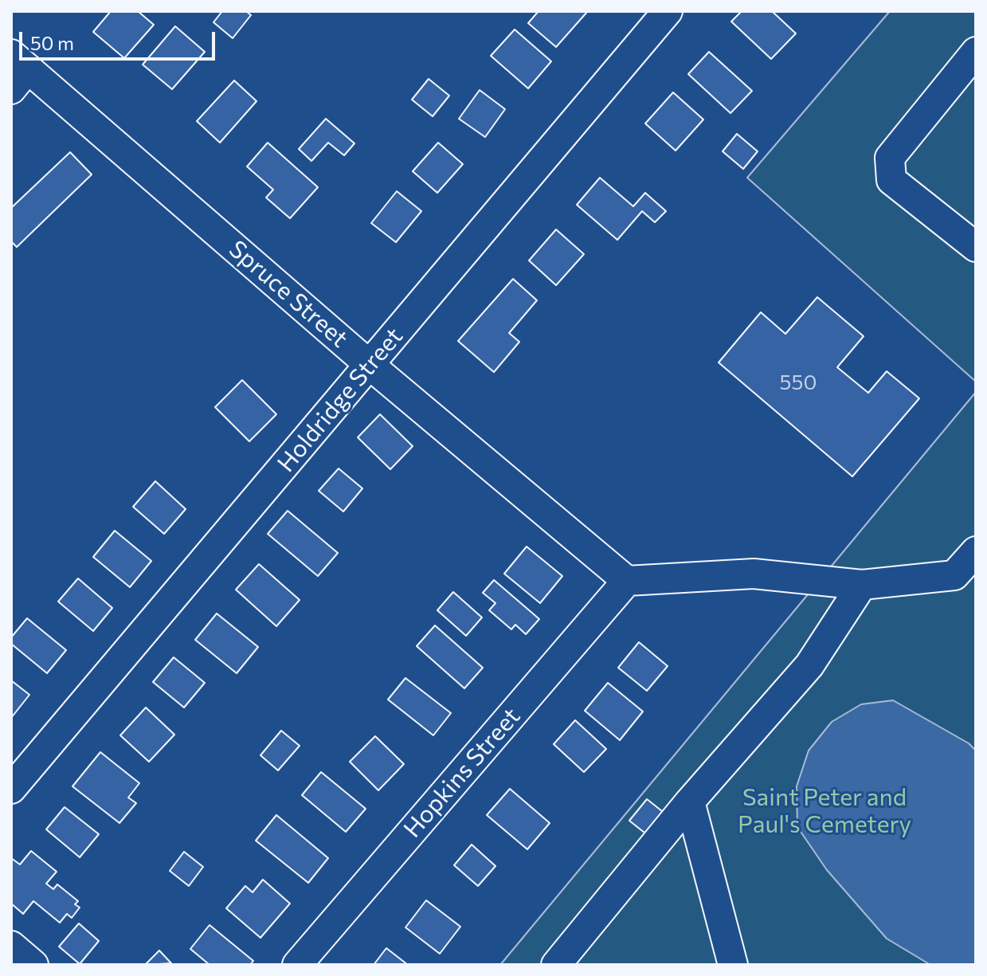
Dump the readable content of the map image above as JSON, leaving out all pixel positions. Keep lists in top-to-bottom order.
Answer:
{
  "streets": {
    "street": ["Spruce Street", "Holdridge Street", "Hopkins Street"]
  },
  "crossings": [
    ["Spruce Street", "Holdridge Street"],
    ["Spruce Street", "Hopkins Street"]
  ],
  "parks": ["Saint Peter and Paul's Cemetery"],
  "house_numbers": ["550"],
  "scale_bar": "50 m"
}
